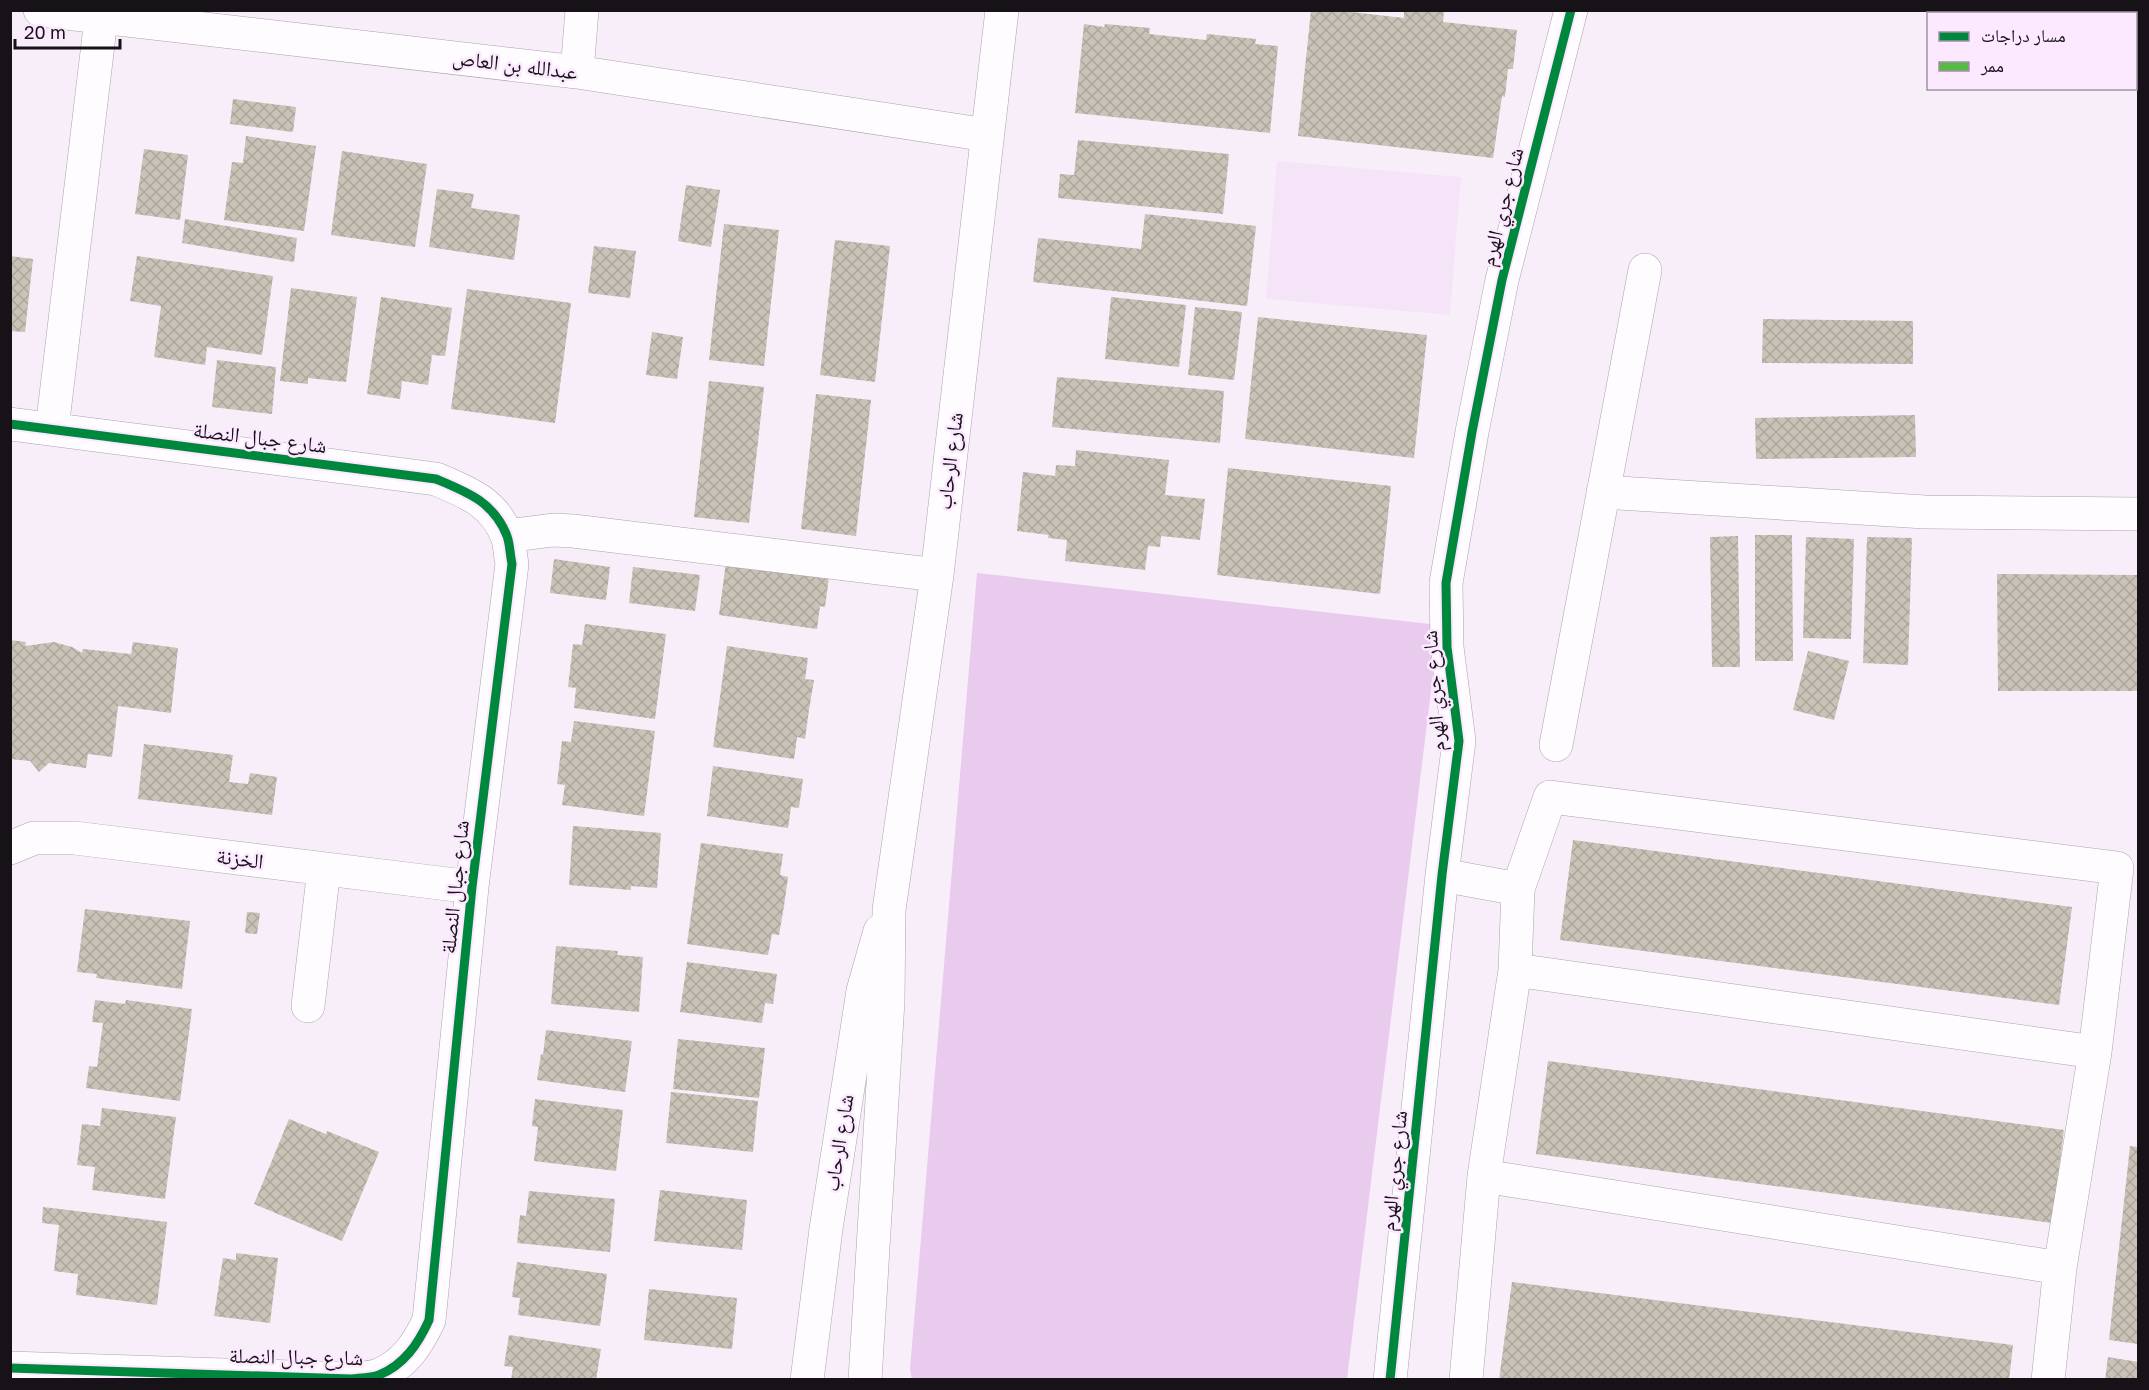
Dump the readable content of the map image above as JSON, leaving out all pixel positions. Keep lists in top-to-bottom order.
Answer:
{
  "streets": {
    "street": [
      "عبدالله بن العاص",
      "شارع جري الهرم",
      "شارع جبال النصلة",
      "شارع الرحاب",
      "الخزنة"
    ]
  },
  "crossings": [
    ["عبدالله بن العاص", "شارع الرحاب"],
    ["شارع جبال النصلة", "الخزنة"]
  ],
  "legend": ["مسار دراجات", "ممر"],
  "scale_bar": "20 m"
}
